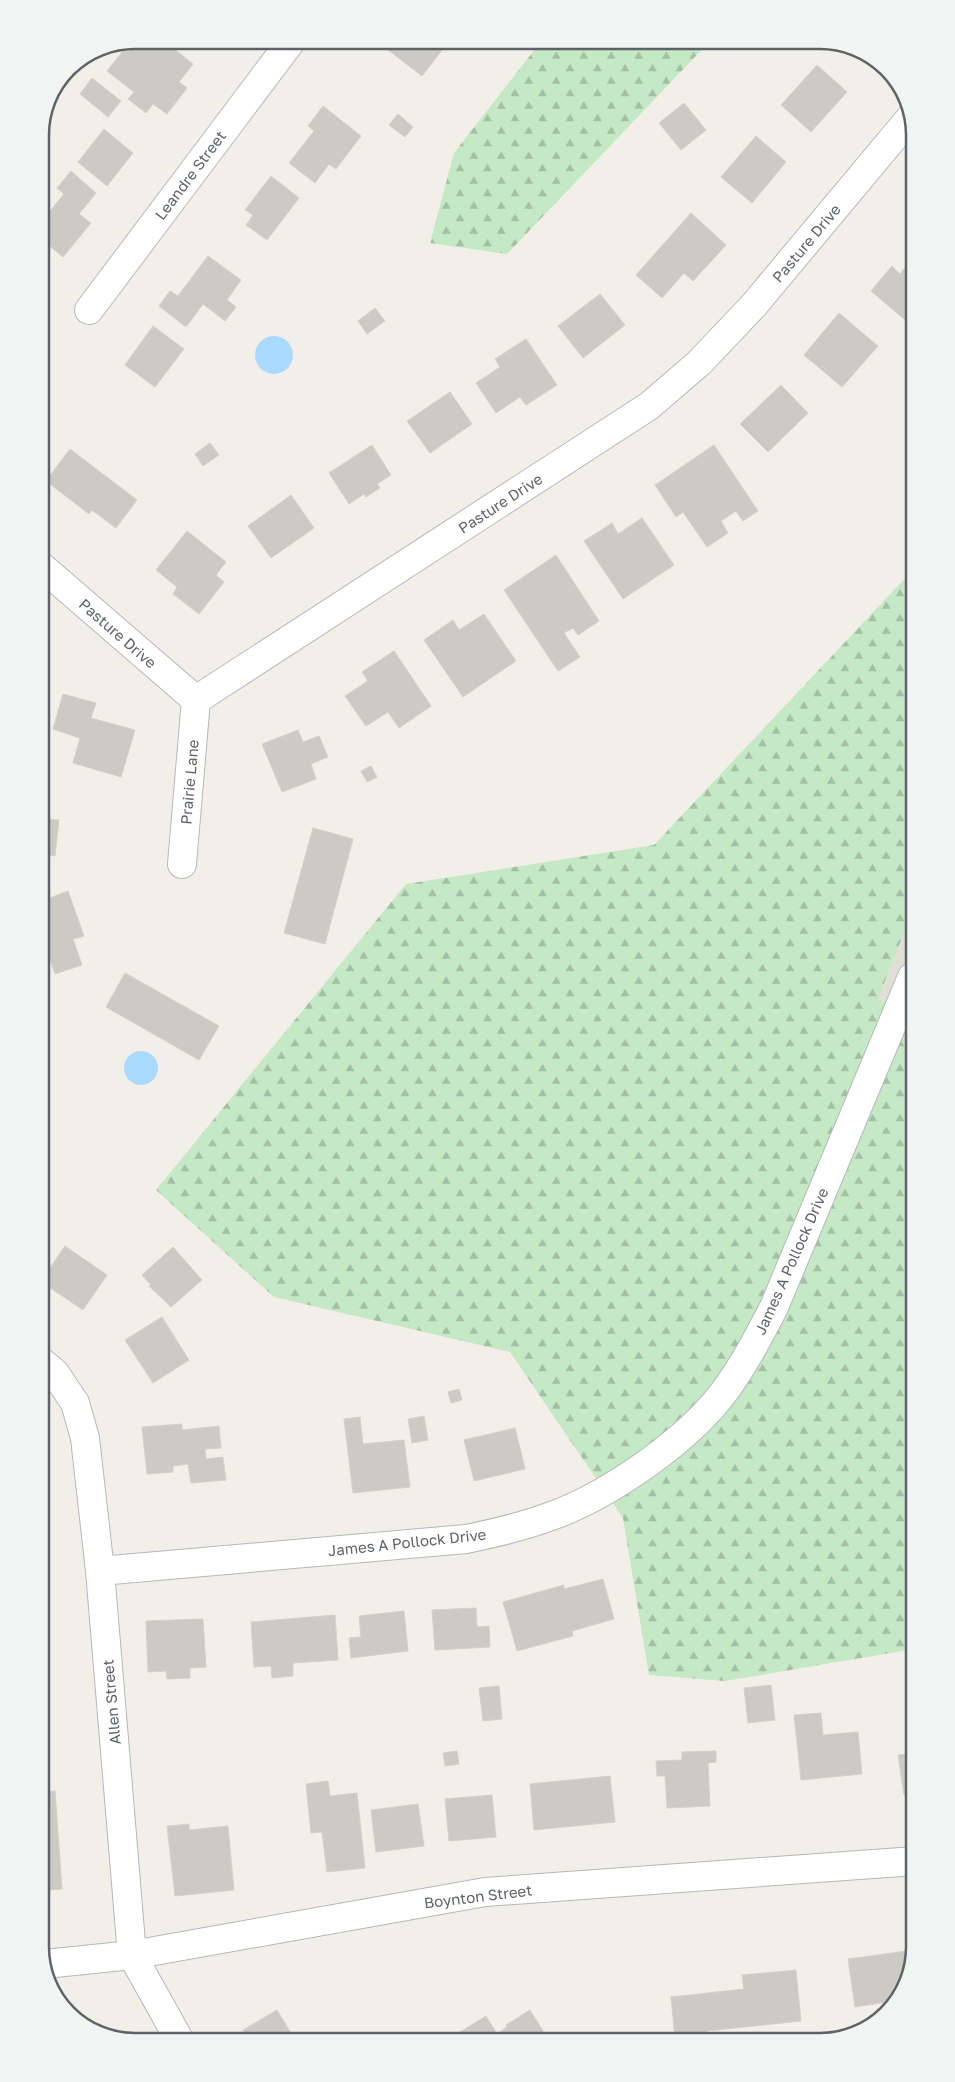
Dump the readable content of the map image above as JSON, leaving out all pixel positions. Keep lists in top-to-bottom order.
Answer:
{
  "streets": {
    "street": [
      "Leandre Street",
      "Pasture Drive",
      "Prairie Lane",
      "James A Pollock Drive",
      "Allen Street",
      "Boynton Street"
    ]
  },
  "crossings": [
    ["Pasture Drive", "Prairie Lane"],
    ["James A Pollock Drive", "Allen Street"],
    ["Allen Street", "Boynton Street"]
  ]
}
